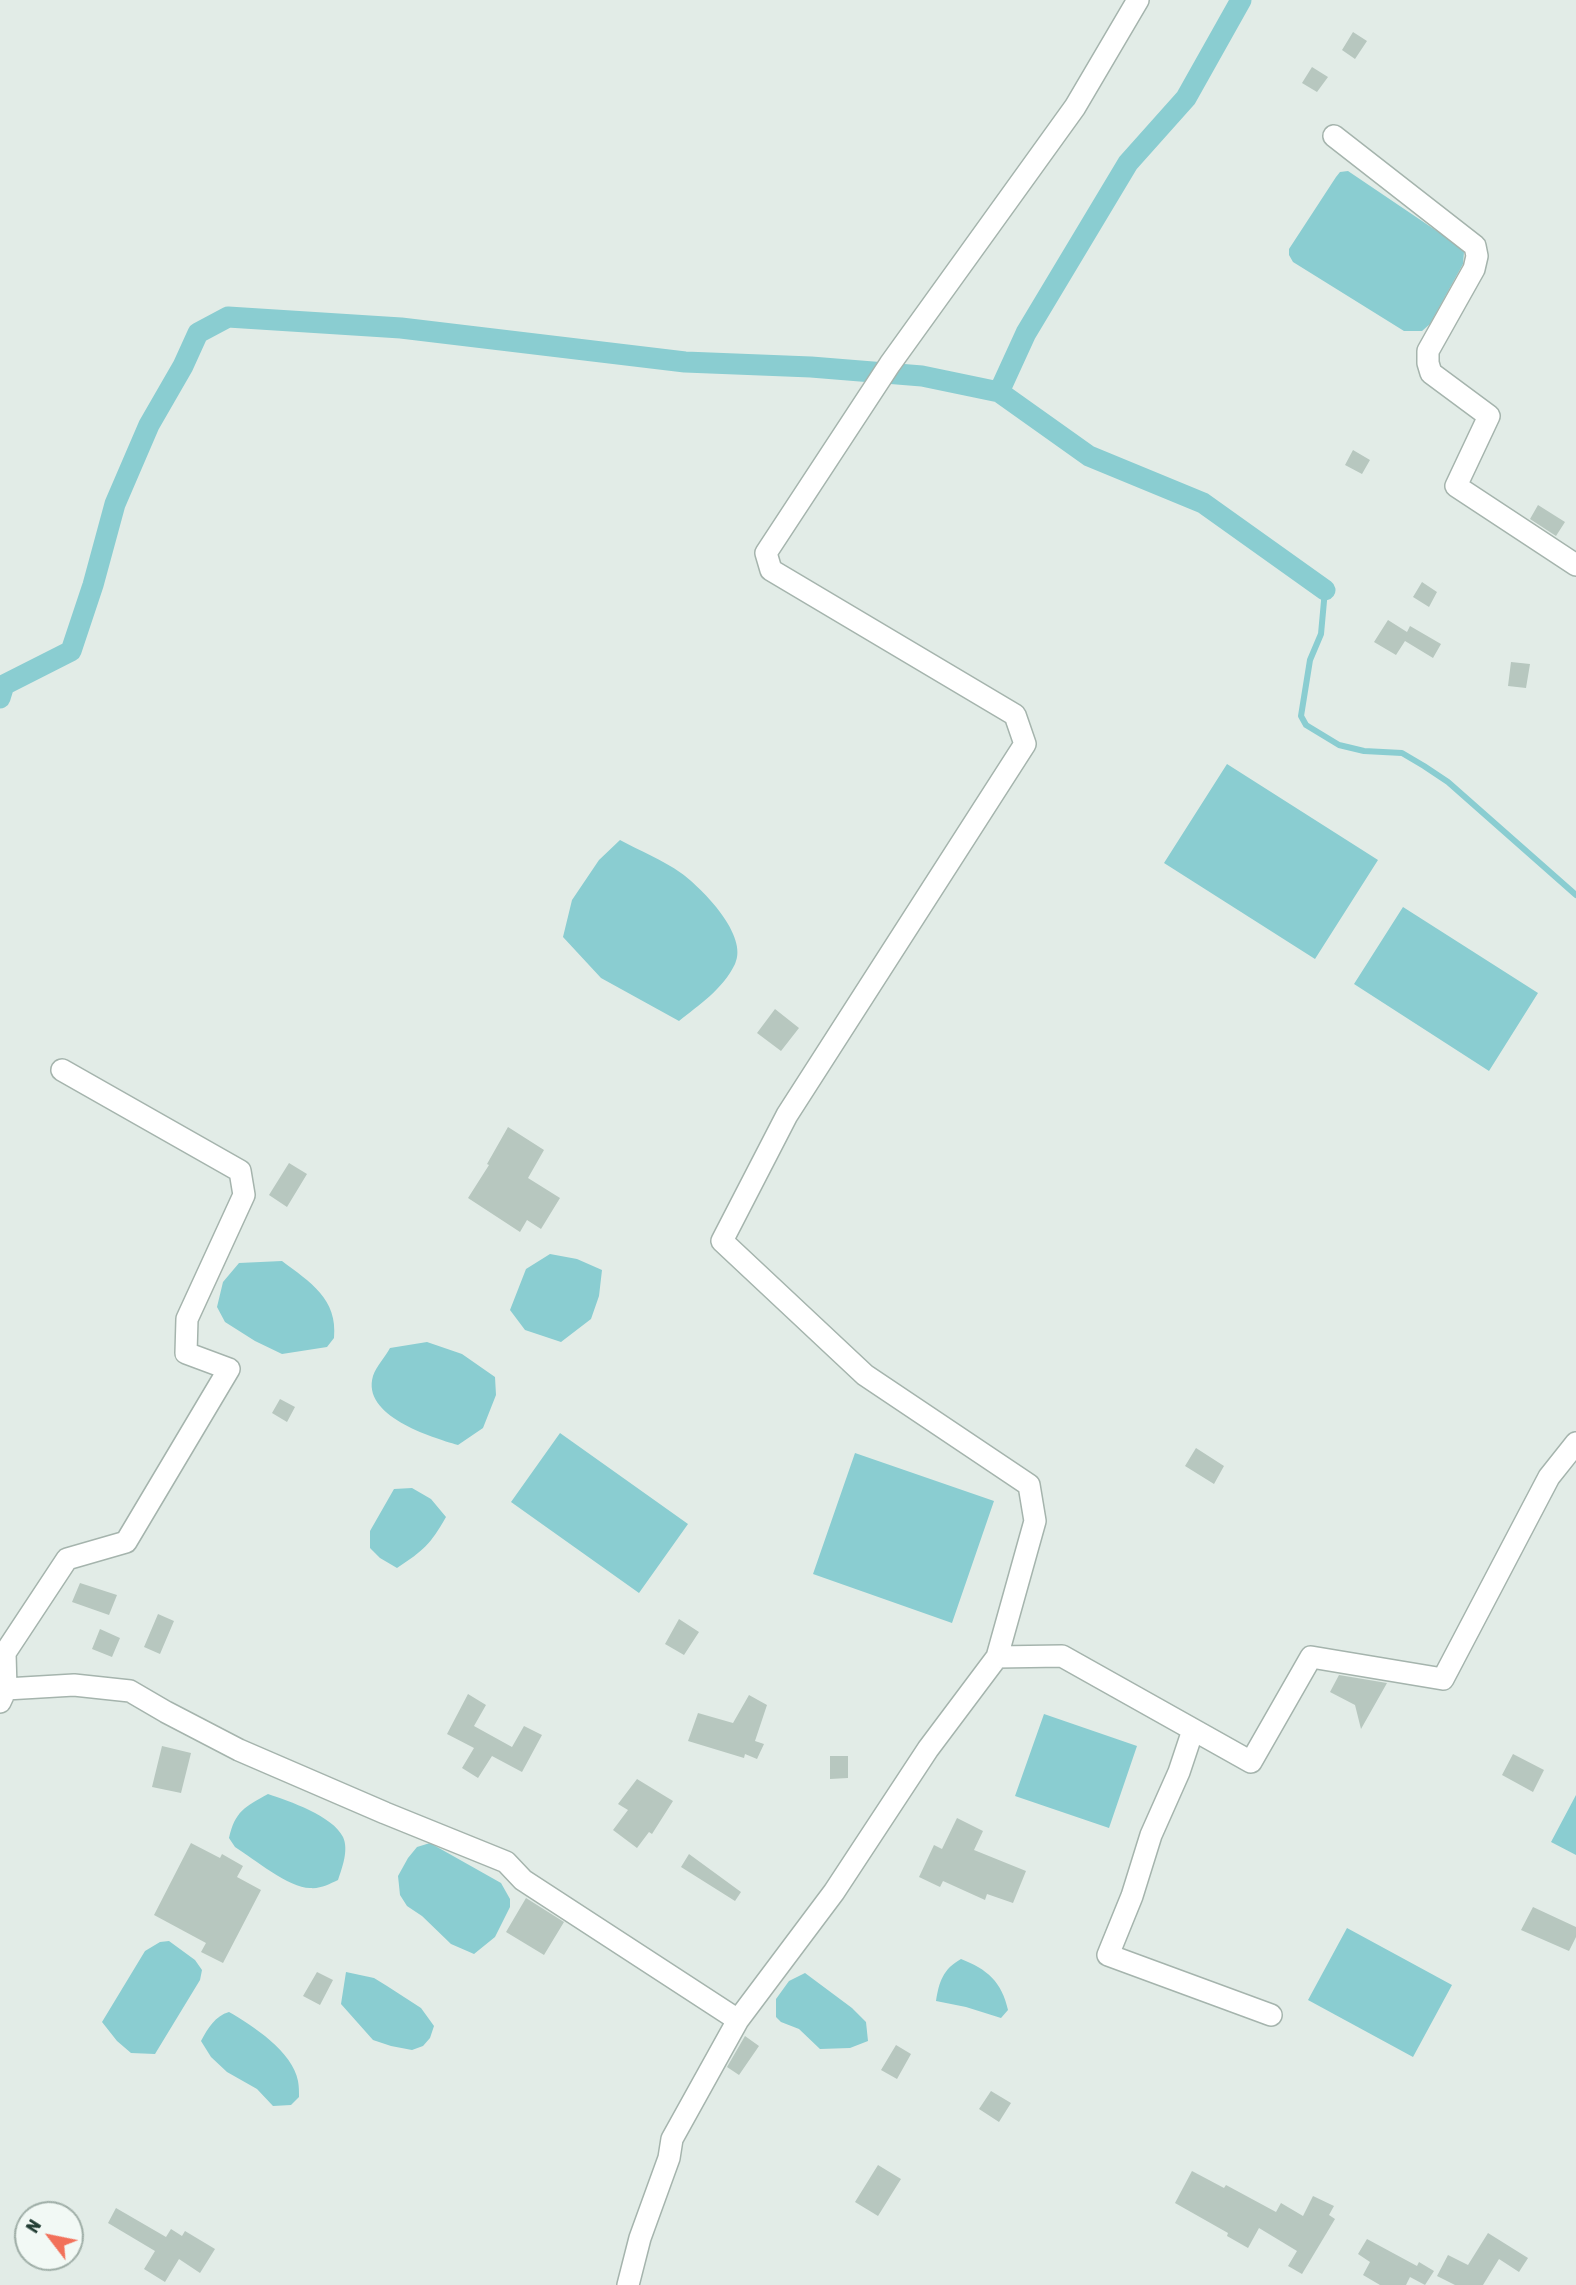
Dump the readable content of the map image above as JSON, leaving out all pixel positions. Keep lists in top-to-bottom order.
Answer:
{
  "north": "top left"
}
